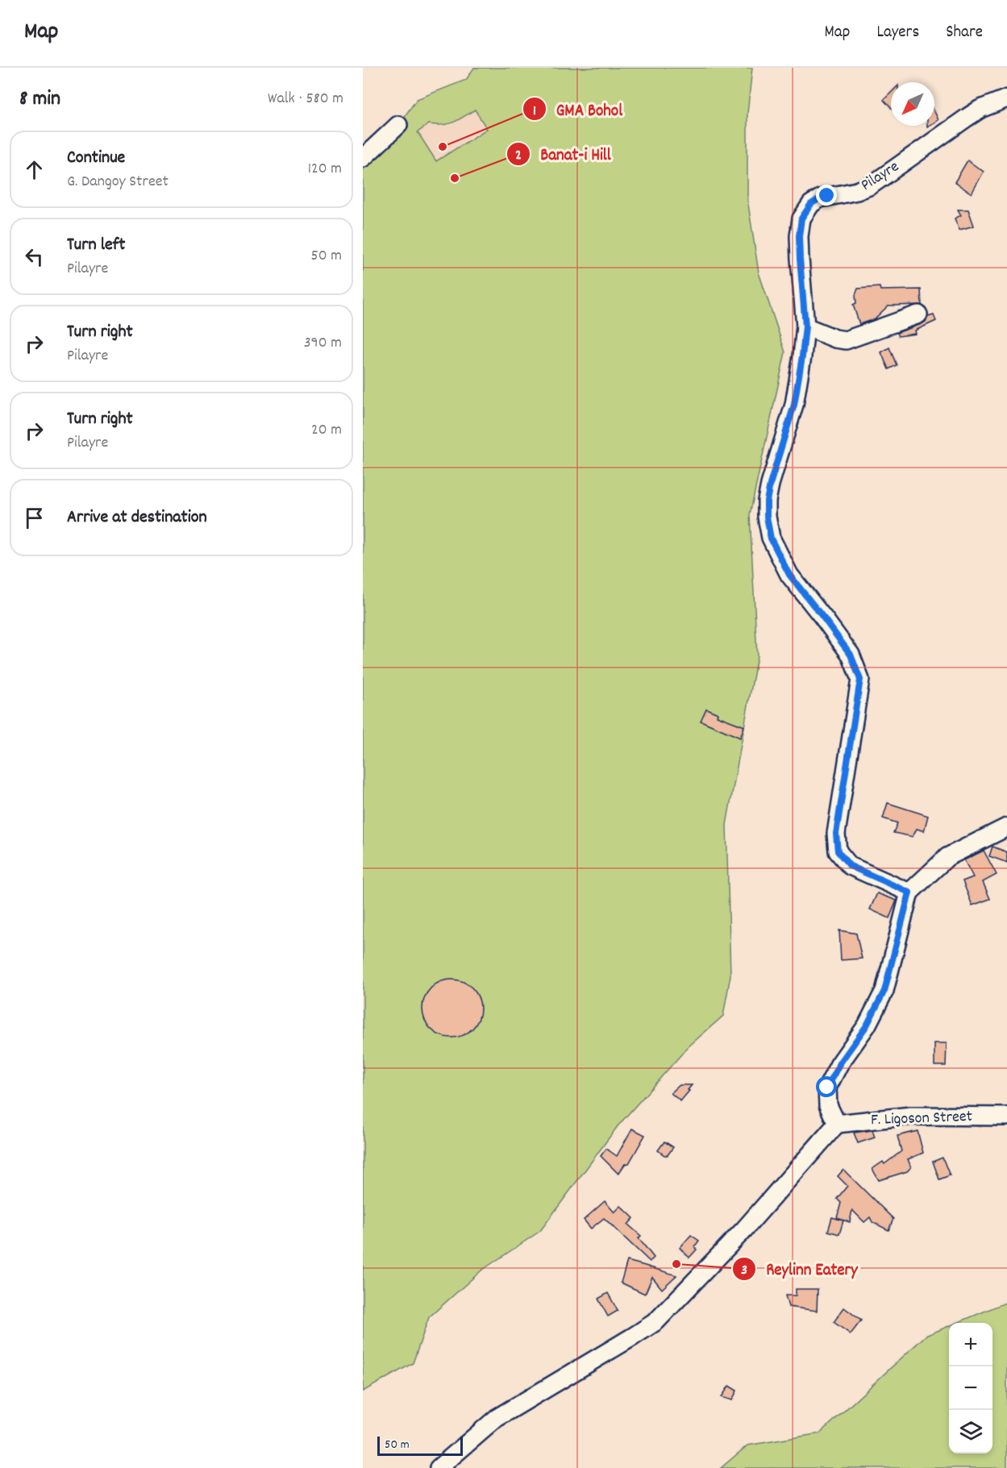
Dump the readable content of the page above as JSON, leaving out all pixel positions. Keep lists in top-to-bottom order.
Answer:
{
  "streets": {
    "street": ["Pilayre", "F. Ligoson Street"]
  },
  "places": ["GMA Bohol", "Banat-i Hill", "Reylinn Eatery"],
  "scale_bar": "50 m",
  "north": "bottom left",
  "page": {
    "header": "Map",
    "nav": ["Map", "Layers", "Share"],
    "heading": ["8 min", "Walk · 580 m"],
    "list": [
      ["Continue", "G. Dangoy Street", "120 m"],
      ["Turn left", "Pilayre", "50 m"],
      ["Turn right", "Pilayre", "390 m"],
      ["Turn right", "Pilayre", "20 m"],
      "Arrive at destination"
    ],
    "map_buttons": ["+", "−"],
    "scale": "50 m"
  }
}
